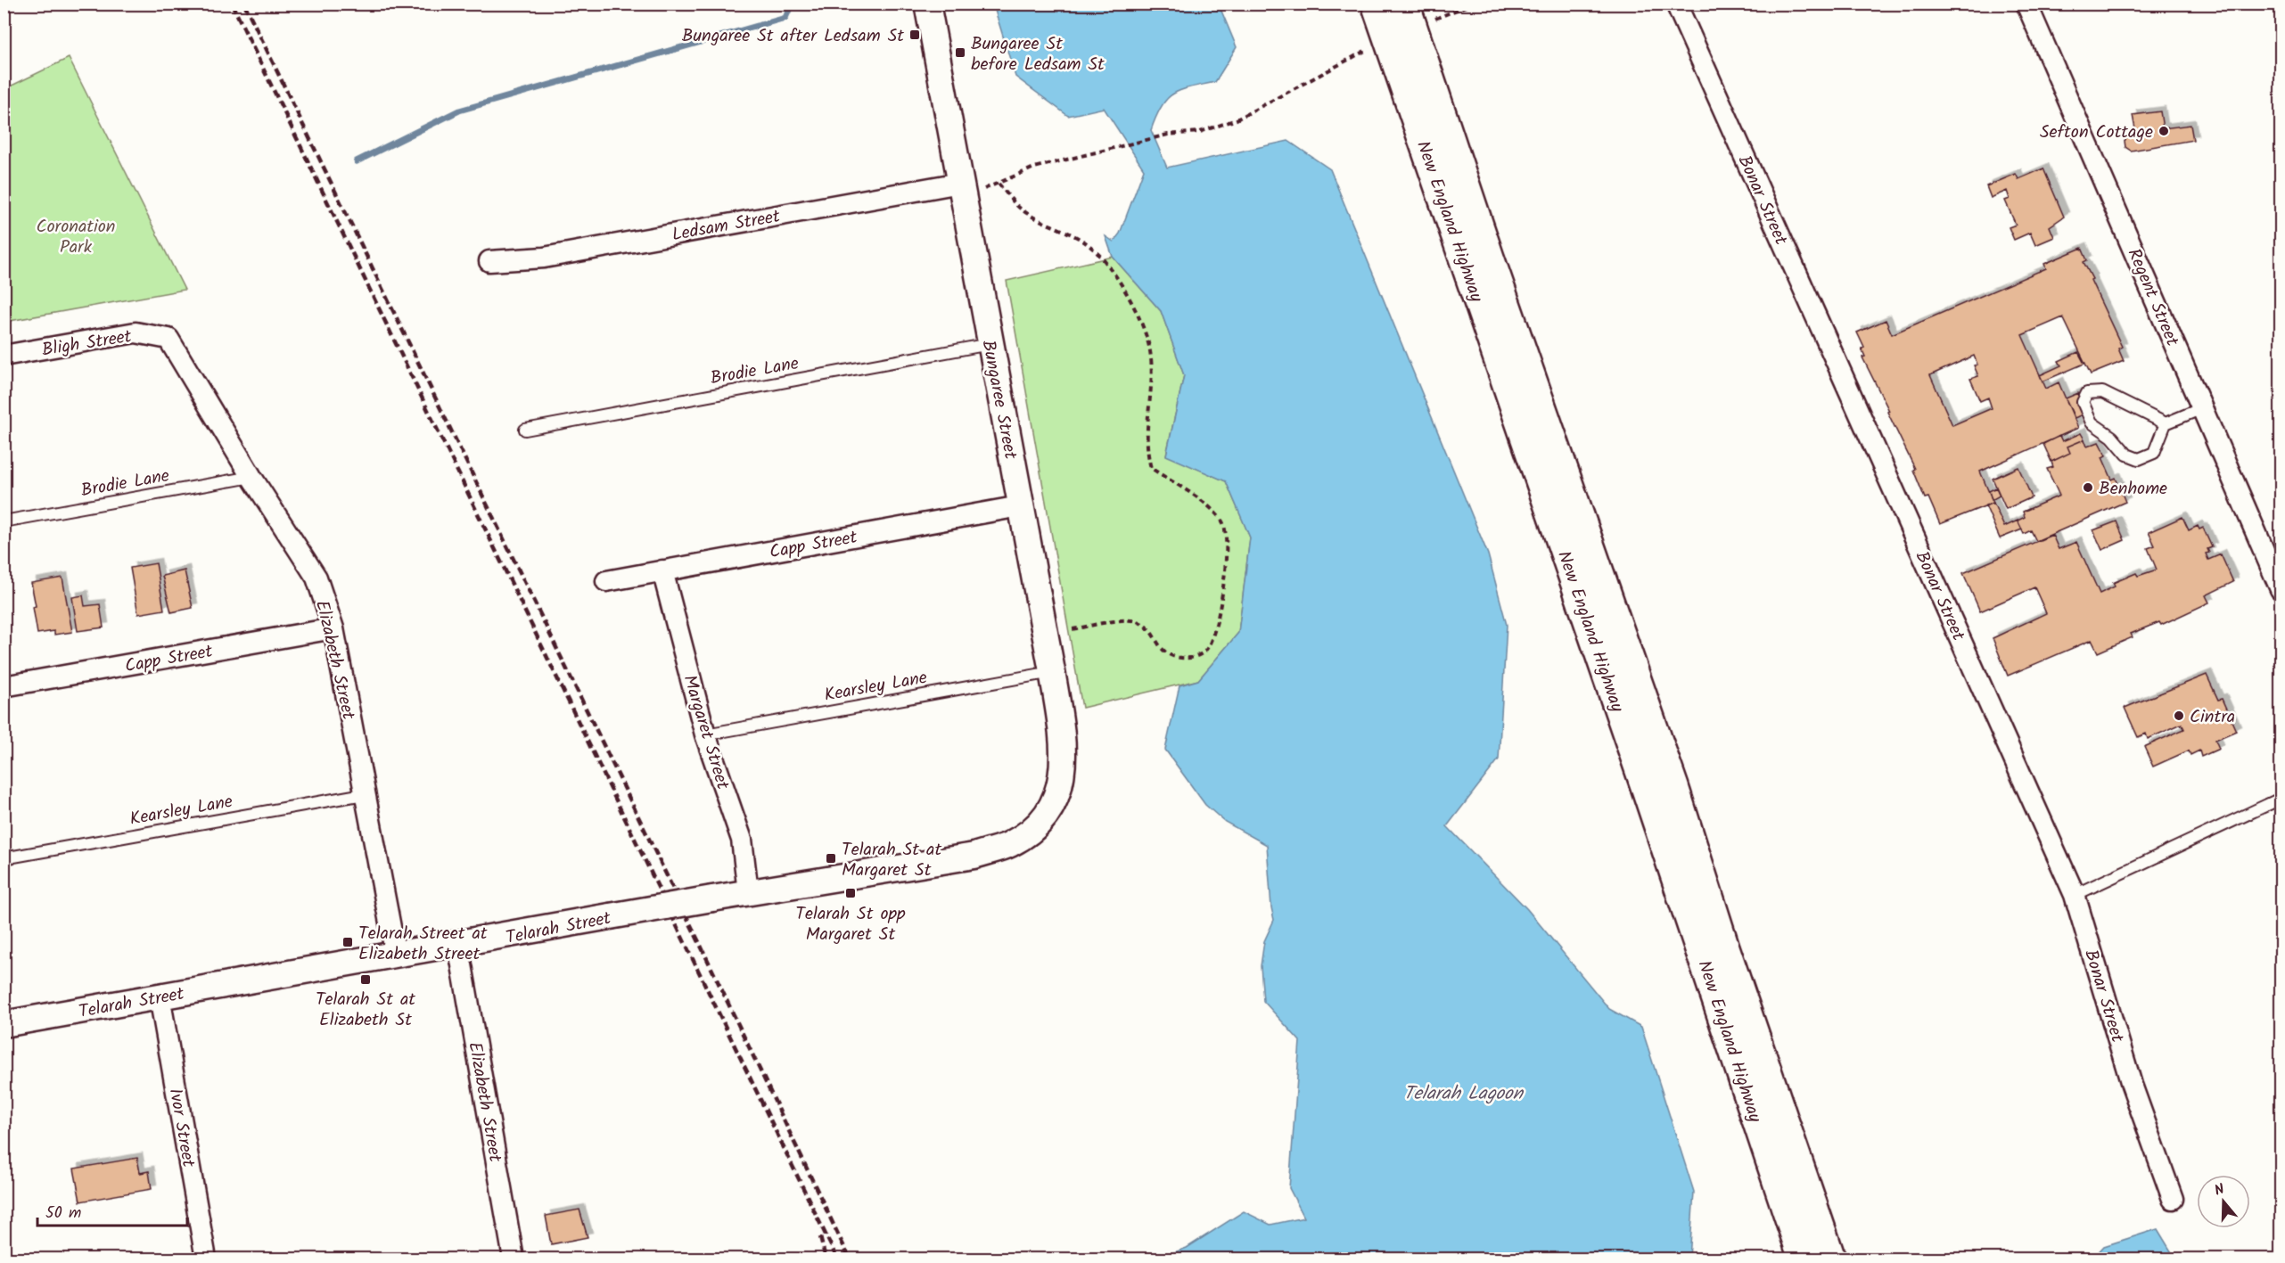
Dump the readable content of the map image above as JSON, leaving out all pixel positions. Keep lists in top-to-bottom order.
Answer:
{
  "streets": {
    "highway": ["New England Highway"],
    "street": [
      "Bonar Street",
      "Ledsam Street",
      "Regent Street",
      "Bligh Street",
      "Bungaree Street",
      "Capp Street",
      "Elizabeth Street",
      "Margaret Street",
      "Telarah Street",
      "Ivor Street"
    ],
    "lane": ["Brodie Lane", "Kearsley Lane"]
  },
  "crossings": [
    ["Ledsam Street", "Bungaree Street"],
    ["Bligh Street", "Elizabeth Street"],
    ["Brodie Lane", "Bungaree Street"],
    ["Brodie Lane", "Elizabeth Street"],
    ["Bungaree Street", "Capp Street"],
    ["Bungaree Street", "Kearsley Lane"],
    ["Bungaree Street", "Telarah Street"],
    ["Capp Street", "Elizabeth Street"],
    ["Capp Street", "Margaret Street"],
    ["Elizabeth Street", "Kearsley Lane"],
    ["Elizabeth Street", "Telarah Street"],
    ["Kearsley Lane", "Margaret Street"],
    ["Margaret Street", "Telarah Street"],
    ["Telarah Street", "Ivor Street"]
  ],
  "water": ["Telarah Lagoon"],
  "parks": ["Coronation Park"],
  "places": {
    "transit": [
      "Bungaree St after Ledsam St",
      "Bungaree St before Ledsam St",
      "Telarah St at Margaret St",
      "Telarah St opp Margaret St",
      "Telarah Street at Elizabeth Street",
      "Telarah St at Elizabeth St"
    ],
    "other": ["Sefton Cottage", "Benhome", "Cintra"]
  },
  "scale_bar": "50 m",
  "north": "top"
}
